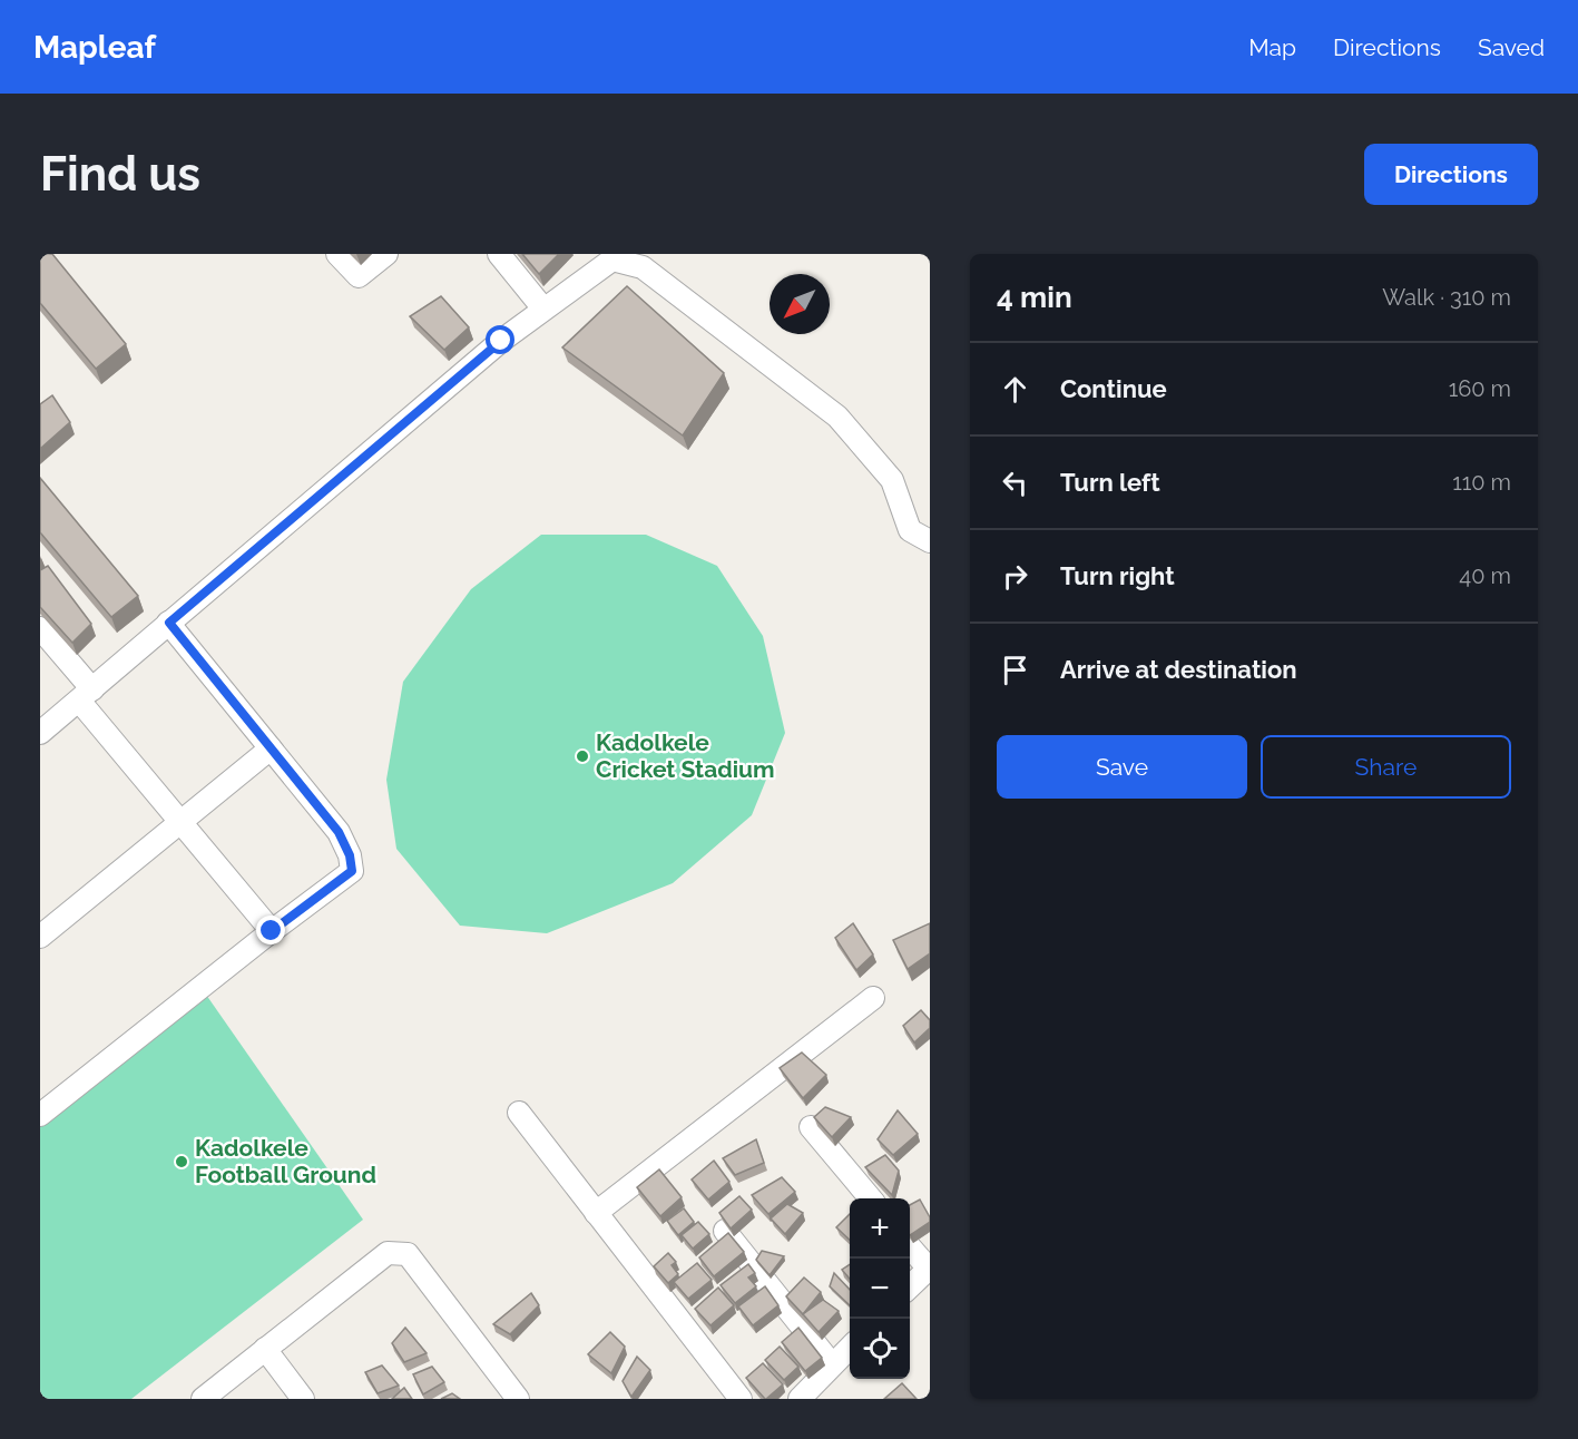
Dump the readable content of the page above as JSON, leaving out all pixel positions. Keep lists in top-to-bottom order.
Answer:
{
  "places": ["Kadolkele Cricket Stadium", "Kadolkele Football Ground"],
  "north": "bottom left",
  "page": {
    "header": "Mapleaf",
    "nav": ["Map", "Directions", "Saved"],
    "buttons": [
      "Directions",
      ["Save", "Share"]
    ],
    "title": "Find us",
    "heading": ["4 min", "Walk · 310 m"],
    "list": [
      ["Continue", "160 m"],
      ["Turn left", "110 m"],
      ["Turn right", "40 m"],
      "Arrive at destination"
    ],
    "map_buttons": ["+", "−"]
  }
}
